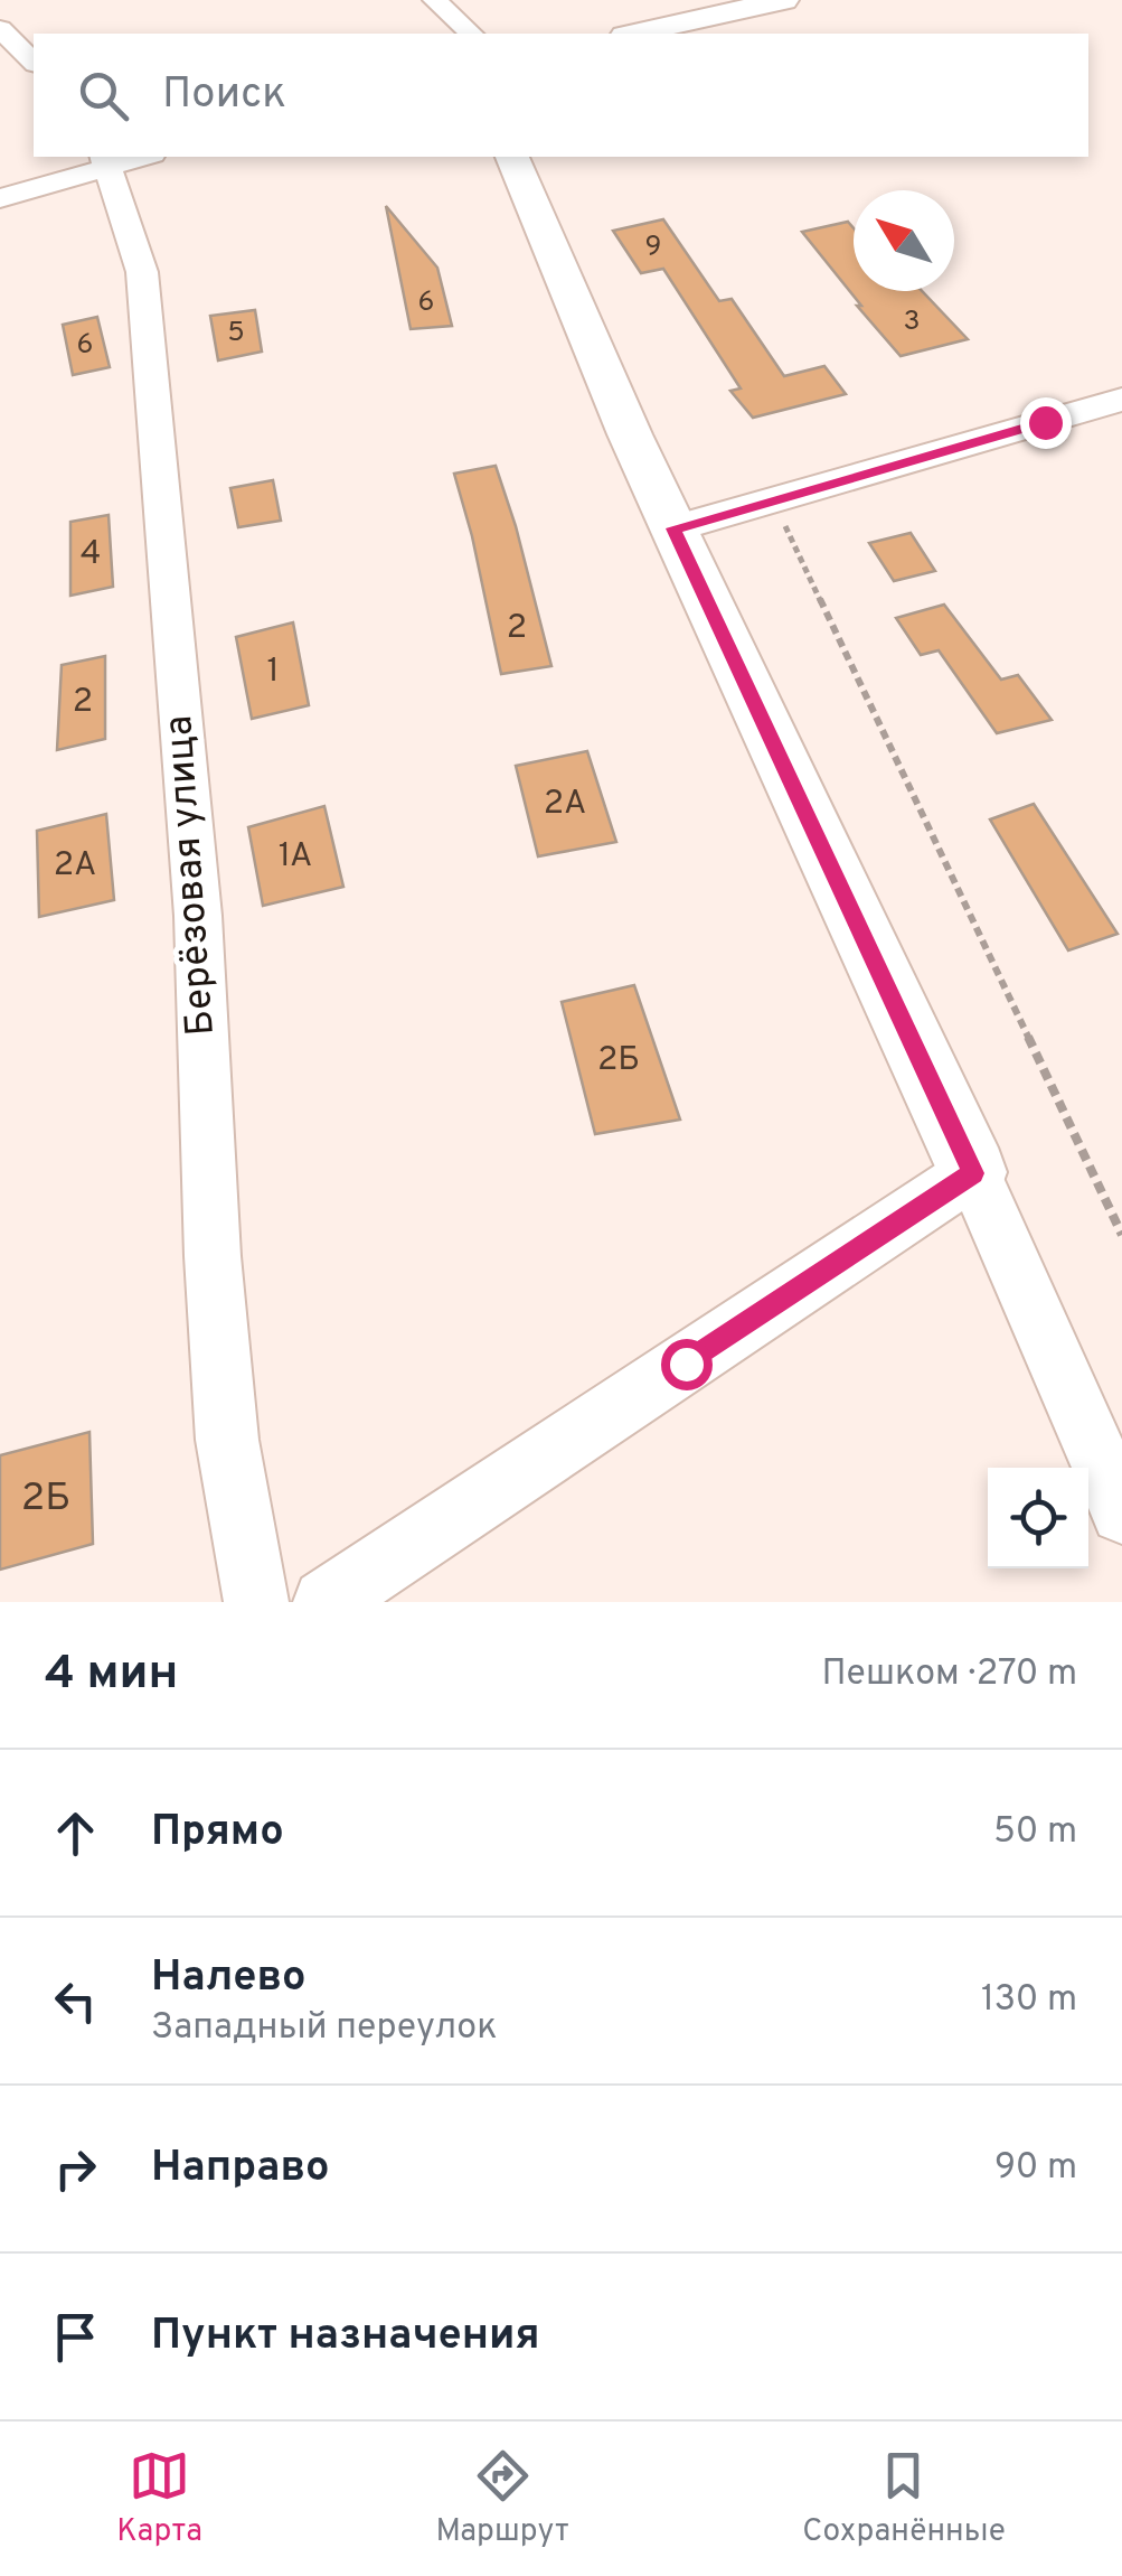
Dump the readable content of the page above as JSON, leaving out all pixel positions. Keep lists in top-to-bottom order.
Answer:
{
  "streets": {
    "street": ["Берёзовая улица"]
  },
  "house_numbers": [
    "9",
    "6",
    "3",
    "5",
    "6",
    "4",
    "2",
    "1",
    "2",
    "2А",
    "1А",
    "2А",
    "2Б",
    "2Б"
  ],
  "north": "top left",
  "page": {
    "search": "Поиск",
    "heading": ["4 мин", "Пешком · 270 m"],
    "list": [
      ["Прямо", "50 m"],
      ["Налево", "Западный переулок", "130 m"],
      ["Направо", "90 m"],
      "Пункт назначения"
    ],
    "nav": ["Карта", "Маршрут", "Сохранённые"]
  }
}
